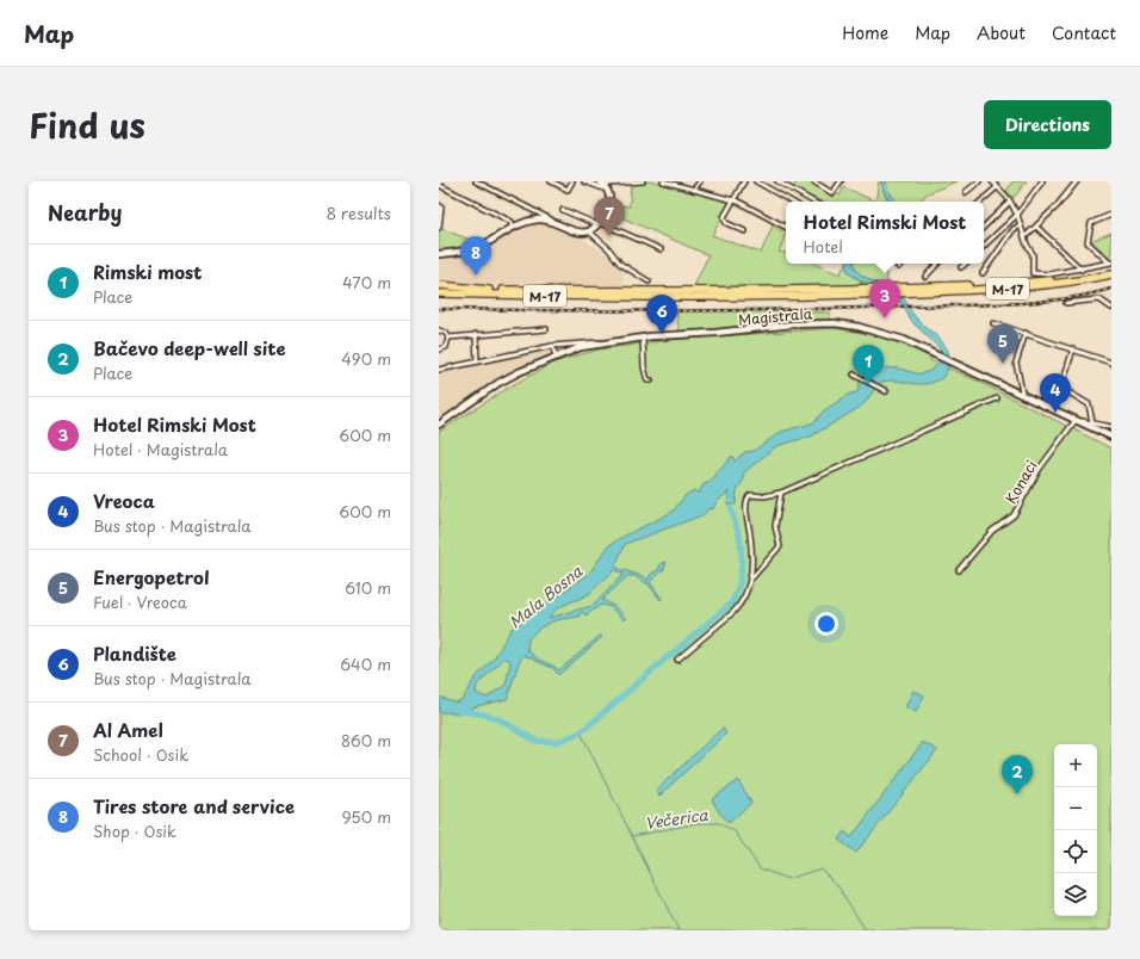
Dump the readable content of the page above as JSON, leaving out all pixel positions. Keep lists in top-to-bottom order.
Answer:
{
  "streets": {
    "highway": ["M-17"],
    "main road": ["Magistrala"],
    "street": ["Konaci"]
  },
  "crossings": [
    ["Magistrala", "Konaci"]
  ],
  "water": ["Mala Bosna", "Večerica"],
  "page": {
    "header": "Map",
    "nav": [
      "Home",
      "Map",
      "About",
      "Contact"
    ],
    "title": "Find us",
    "buttons": "Directions",
    "heading": ["Nearby", "8 results"],
    "pins": [
      "7",
      "8",
      "3",
      "6",
      "5",
      "1",
      "4",
      "2"
    ],
    "popup": ["Hotel Rimski Most", "Hotel"],
    "list": [
      {
        "mark": "1",
        "name": "Rimski most",
        "note": "Place",
        "value": "470 m"
      },
      {
        "mark": "2",
        "name": "Bačevo deep-well site",
        "note": "Place",
        "value": "490 m"
      },
      {
        "mark": "3",
        "name": "Hotel Rimski Most",
        "note": "Hotel · Magistrala",
        "value": "600 m"
      },
      {
        "mark": "4",
        "name": "Vreoca",
        "note": "Bus stop · Magistrala",
        "value": "600 m"
      },
      {
        "mark": "5",
        "name": "Energopetrol",
        "note": "Fuel · Vreoca",
        "value": "610 m"
      },
      {
        "mark": "6",
        "name": "Plandište",
        "note": "Bus stop · Magistrala",
        "value": "640 m"
      },
      {
        "mark": "7",
        "name": "Al Amel",
        "note": "School · Osik",
        "value": "860 m"
      },
      {
        "mark": "8",
        "name": "Tires store and service",
        "note": "Shop · Osik",
        "value": "950 m"
      }
    ],
    "map_buttons": ["+", "−"]
  }
}
